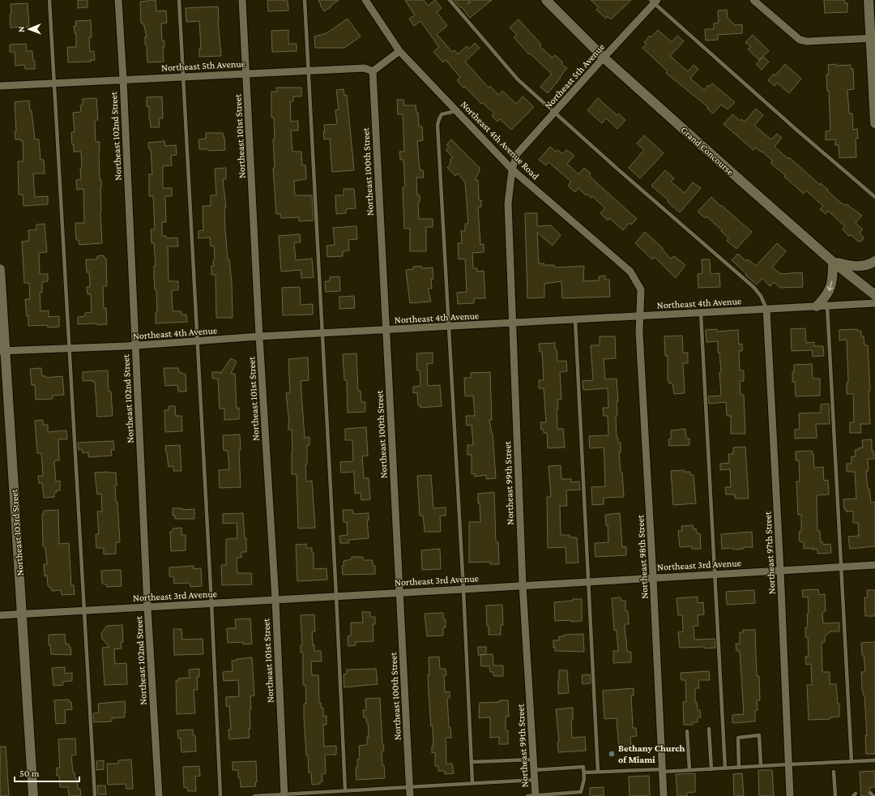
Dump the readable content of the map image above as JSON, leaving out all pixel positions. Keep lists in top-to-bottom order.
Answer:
{
  "streets": {
    "street": [
      "Northeast 5th Avenue",
      "Northeast 102nd Street",
      "Northeast 101st Street",
      "Northeast 4th Avenue Road",
      "Grand Concourse",
      "Northeast 100th Street",
      "Northeast 4th Avenue",
      "Northeast 99th Street",
      "Northeast 103rd Street",
      "Northeast 97th Street",
      "Northeast 98th Street",
      "Northeast 3rd Avenue"
    ]
  },
  "crossings": [
    ["Northeast 5th Avenue", "Northeast 102nd Street"],
    ["Northeast 5th Avenue", "Northeast 101st Street"],
    ["Northeast 5th Avenue", "Northeast 4th Avenue Road"],
    ["Northeast 5th Avenue", "Grand Concourse"],
    ["Northeast 5th Avenue", "Northeast 100th Street"],
    ["Northeast 5th Avenue", "Northeast 99th Street"],
    ["Northeast 102nd Street", "Northeast 4th Avenue"],
    ["Northeast 102nd Street", "Northeast 3rd Avenue"],
    ["Northeast 101st Street", "Northeast 4th Avenue"],
    ["Northeast 101st Street", "Northeast 3rd Avenue"],
    ["Northeast 4th Avenue Road", "Northeast 4th Avenue"],
    ["Northeast 4th Avenue Road", "Northeast 99th Street"],
    ["Northeast 4th Avenue Road", "Northeast 98th Street"],
    ["Northeast 100th Street", "Northeast 4th Avenue"],
    ["Northeast 100th Street", "Northeast 3rd Avenue"],
    ["Northeast 4th Avenue", "Northeast 99th Street"],
    ["Northeast 4th Avenue", "Northeast 103rd Street"],
    ["Northeast 4th Avenue", "Northeast 97th Street"],
    ["Northeast 4th Avenue", "Northeast 98th Street"],
    ["Northeast 99th Street", "Northeast 3rd Avenue"],
    ["Northeast 103rd Street", "Northeast 3rd Avenue"],
    ["Northeast 97th Street", "Northeast 3rd Avenue"],
    ["Northeast 98th Street", "Northeast 3rd Avenue"]
  ],
  "places": ["Bethany Church of Miami"],
  "scale_bar": "50 m",
  "north": "left"
}
